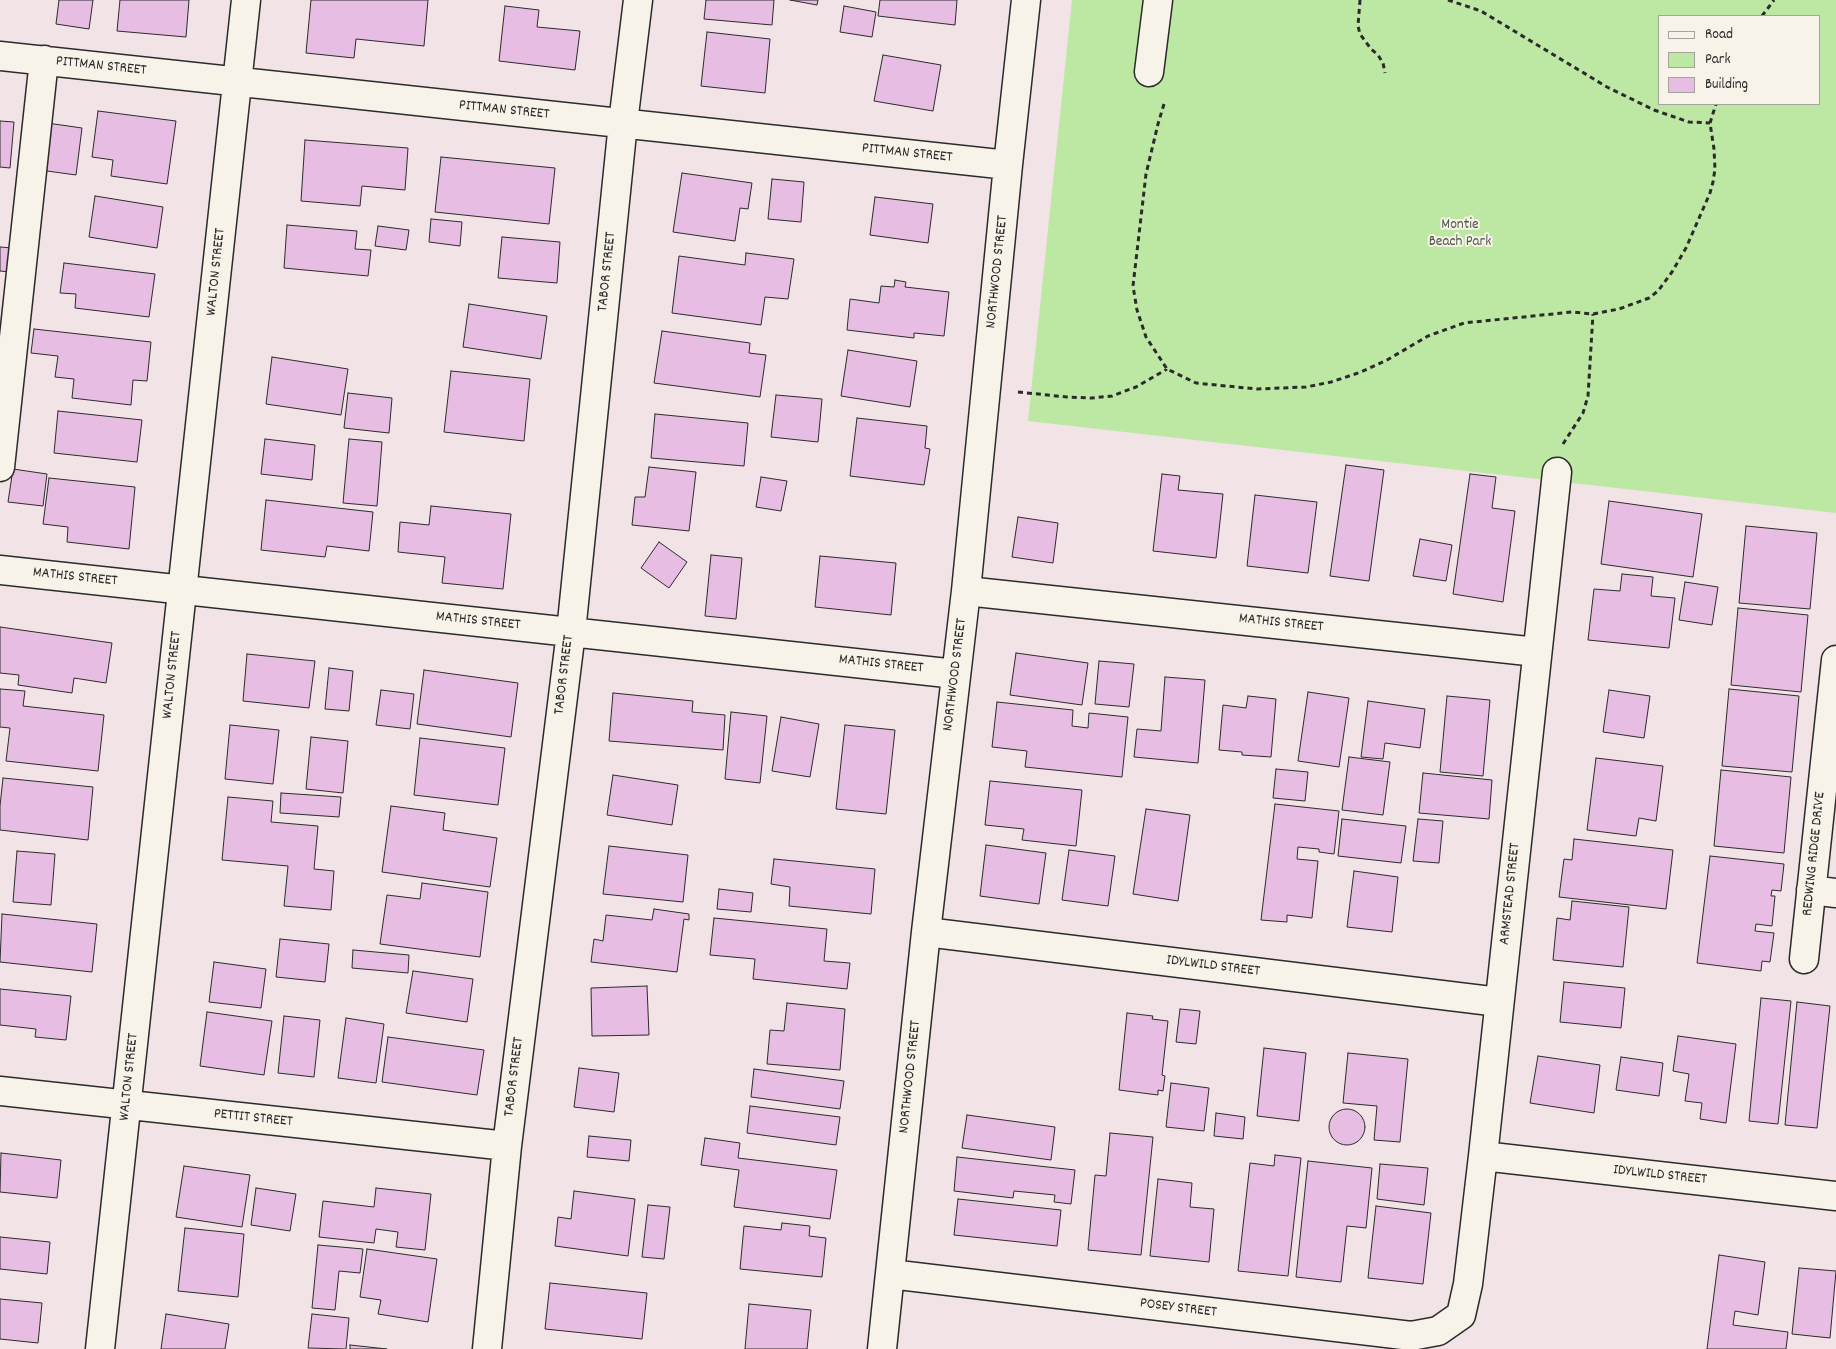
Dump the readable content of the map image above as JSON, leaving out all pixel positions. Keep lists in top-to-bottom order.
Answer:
{
  "streets": {
    "street": [
      "PITTMAN STREET",
      "WALTON STREET",
      "TABOR STREET",
      "NORTHWOOD STREET",
      "MATHIS STREET",
      "REDWING RIDGE DRIVE",
      "ARMSTEAD STREET",
      "IDYLWILD STREET",
      "PETTIT STREET",
      "POSEY STREET"
    ]
  },
  "crossings": [
    ["PITTMAN STREET", "WALTON STREET"],
    ["PITTMAN STREET", "TABOR STREET"],
    ["PITTMAN STREET", "NORTHWOOD STREET"],
    ["WALTON STREET", "MATHIS STREET"],
    ["WALTON STREET", "PETTIT STREET"],
    ["TABOR STREET", "MATHIS STREET"],
    ["TABOR STREET", "PETTIT STREET"],
    ["NORTHWOOD STREET", "MATHIS STREET"],
    ["NORTHWOOD STREET", "IDYLWILD STREET"],
    ["NORTHWOOD STREET", "POSEY STREET"],
    ["MATHIS STREET", "ARMSTEAD STREET"],
    ["ARMSTEAD STREET", "IDYLWILD STREET"],
    ["ARMSTEAD STREET", "POSEY STREET"]
  ],
  "parks": ["Montie Beach Park"],
  "legend": ["Road", "Park", "Building"]
}
